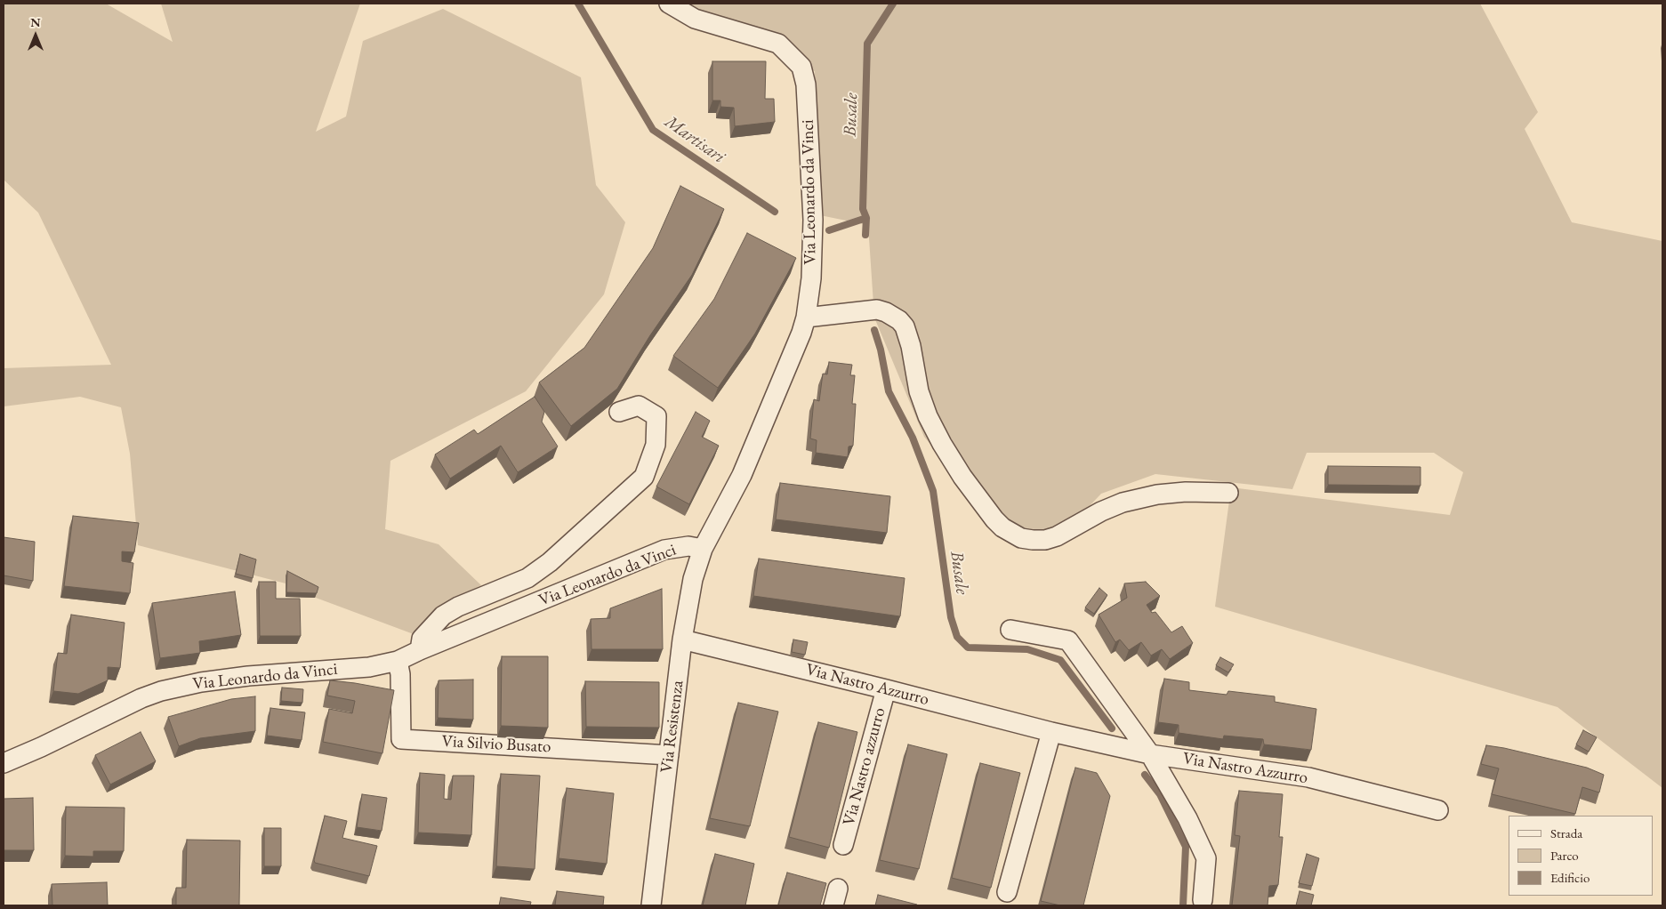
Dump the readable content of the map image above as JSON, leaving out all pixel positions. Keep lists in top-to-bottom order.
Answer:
{
  "streets": {
    "street": [
      "Via Leonardo da Vinci",
      "Via Nastro Azzurro",
      "Via Resistenza",
      "Via Silvio Busato",
      "Via Nastro azzurro"
    ]
  },
  "crossings": [
    ["Via Leonardo da Vinci", "Via Resistenza"],
    ["Via Leonardo da Vinci", "Via Silvio Busato"],
    ["Via Nastro Azzurro", "Via Resistenza"],
    ["Via Nastro Azzurro", "Via Nastro azzurro"],
    ["Via Resistenza", "Via Silvio Busato"]
  ],
  "water": ["Busale", "Martisari"],
  "legend": ["Strada", "Parco", "Edificio"],
  "north": "top"
}
